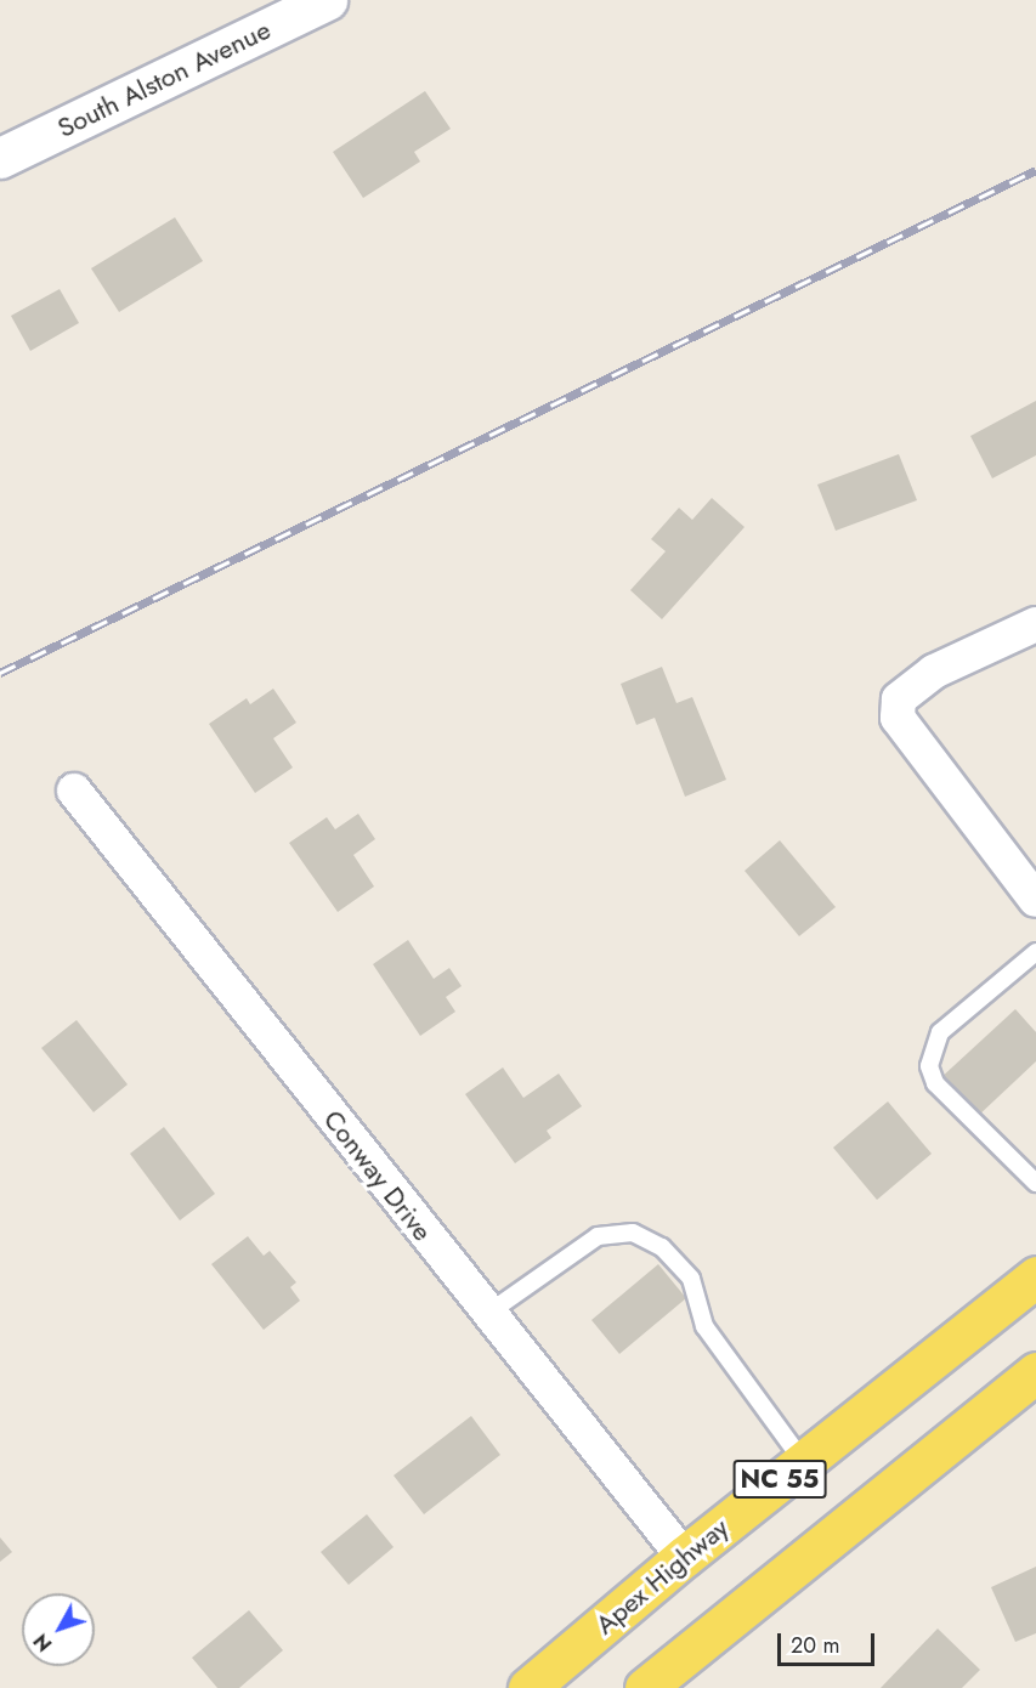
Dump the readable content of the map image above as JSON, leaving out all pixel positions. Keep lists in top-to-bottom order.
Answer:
{
  "streets": {
    "main road": ["NC 55", "Apex Highway"],
    "street": ["South Alston Avenue", "Conway Drive"]
  },
  "crossings": [
    ["Conway Drive", "Apex Highway"]
  ],
  "scale_bar": "20 m",
  "north": "bottom left"
}
